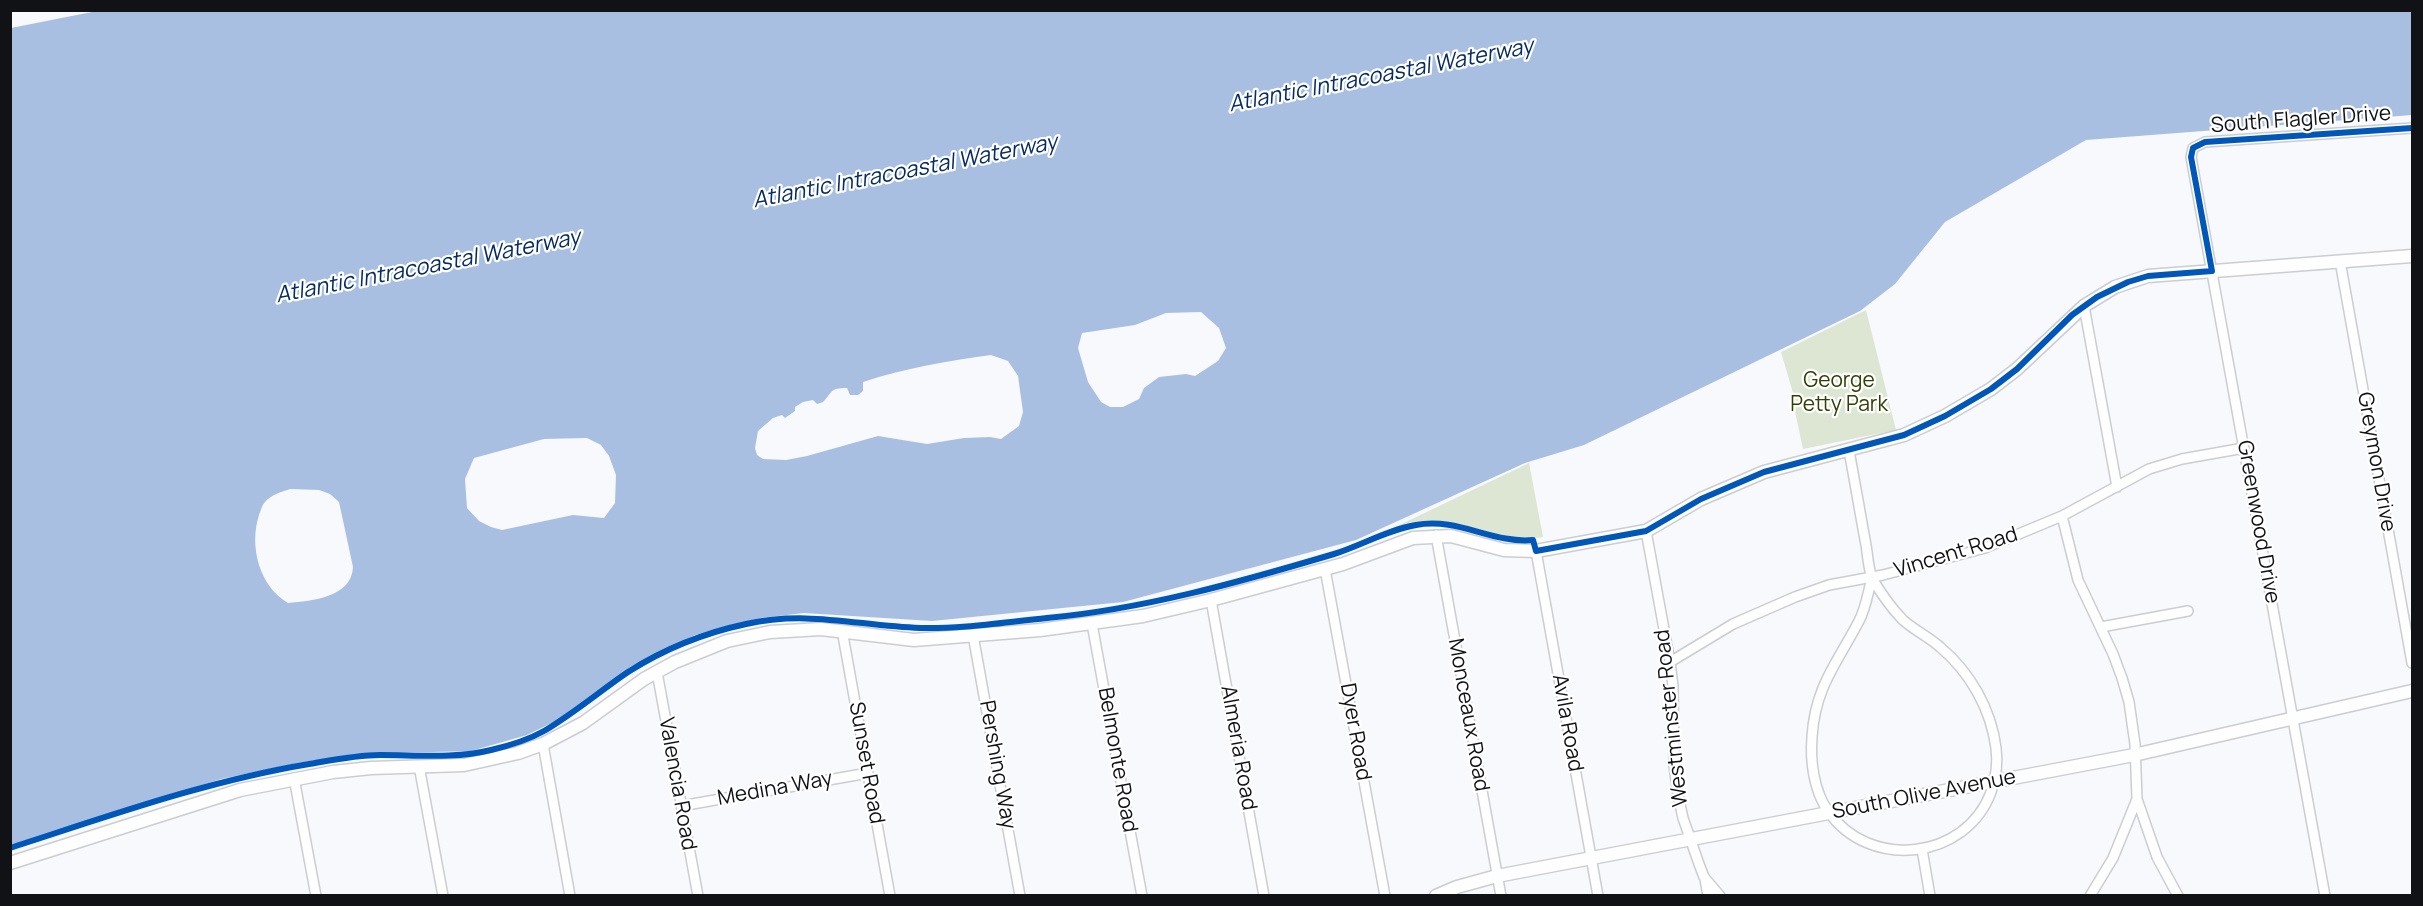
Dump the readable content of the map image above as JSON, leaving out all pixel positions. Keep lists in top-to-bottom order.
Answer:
{
  "streets": {
    "street": [
      "South Flagler Drive",
      "Greymon Drive",
      "Greenwood Drive",
      "Vincent Road",
      "Monceaux Road",
      "Westminster Road",
      "Avila Road",
      "Dyer Road",
      "Almeria Road",
      "Belmonte Road",
      "Sunset Road",
      "Pershing Way",
      "Valencia Road",
      "Medina Way",
      "South Olive Avenue"
    ]
  },
  "crossings": [
    ["South Flagler Drive", "Greenwood Drive"],
    ["Greenwood Drive", "Vincent Road"],
    ["Greenwood Drive", "South Olive Avenue"],
    ["Vincent Road", "Westminster Road"],
    ["Monceaux Road", "South Olive Avenue"],
    ["Westminster Road", "South Olive Avenue"],
    ["Avila Road", "South Olive Avenue"],
    ["Sunset Road", "Medina Way"],
    ["Valencia Road", "Medina Way"]
  ],
  "water": ["Atlantic Intracoastal Waterway"],
  "parks": ["George Petty Park"]
}
